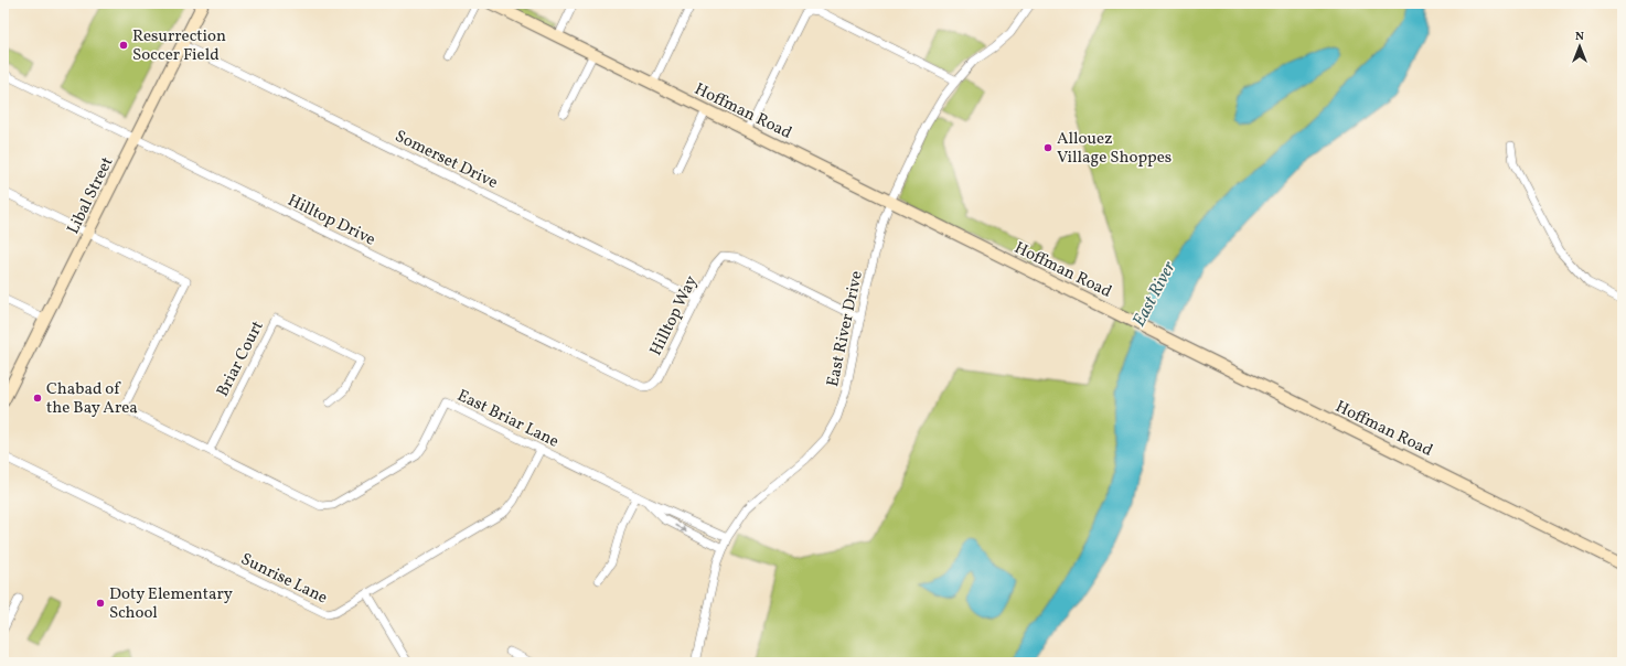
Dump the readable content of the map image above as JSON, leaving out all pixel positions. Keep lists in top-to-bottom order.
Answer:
{
  "streets": {
    "street": [
      "Hoffman Road",
      "Somerset Drive",
      "Libal Street",
      "Hilltop Drive",
      "Hilltop Way",
      "East River Drive",
      "Briar Court",
      "East Briar Lane",
      "Sunrise Lane"
    ]
  },
  "crossings": [
    ["Hoffman Road", "East River Drive"],
    ["Somerset Drive", "Libal Street"],
    ["Somerset Drive", "Hilltop Way"],
    ["Libal Street", "Hilltop Drive"],
    ["Libal Street", "East Briar Lane"],
    ["Hilltop Drive", "Hilltop Way"],
    ["Hilltop Way", "East River Drive"],
    ["East River Drive", "East Briar Lane"],
    ["Briar Court", "East Briar Lane"],
    ["East Briar Lane", "Sunrise Lane"]
  ],
  "water": ["East River"],
  "places": [
    "Resurrection Soccer Field",
    "Allouez Village Shoppes",
    "Chabad of the Bay Area",
    "Doty Elementary School"
  ],
  "north": "top"
}
